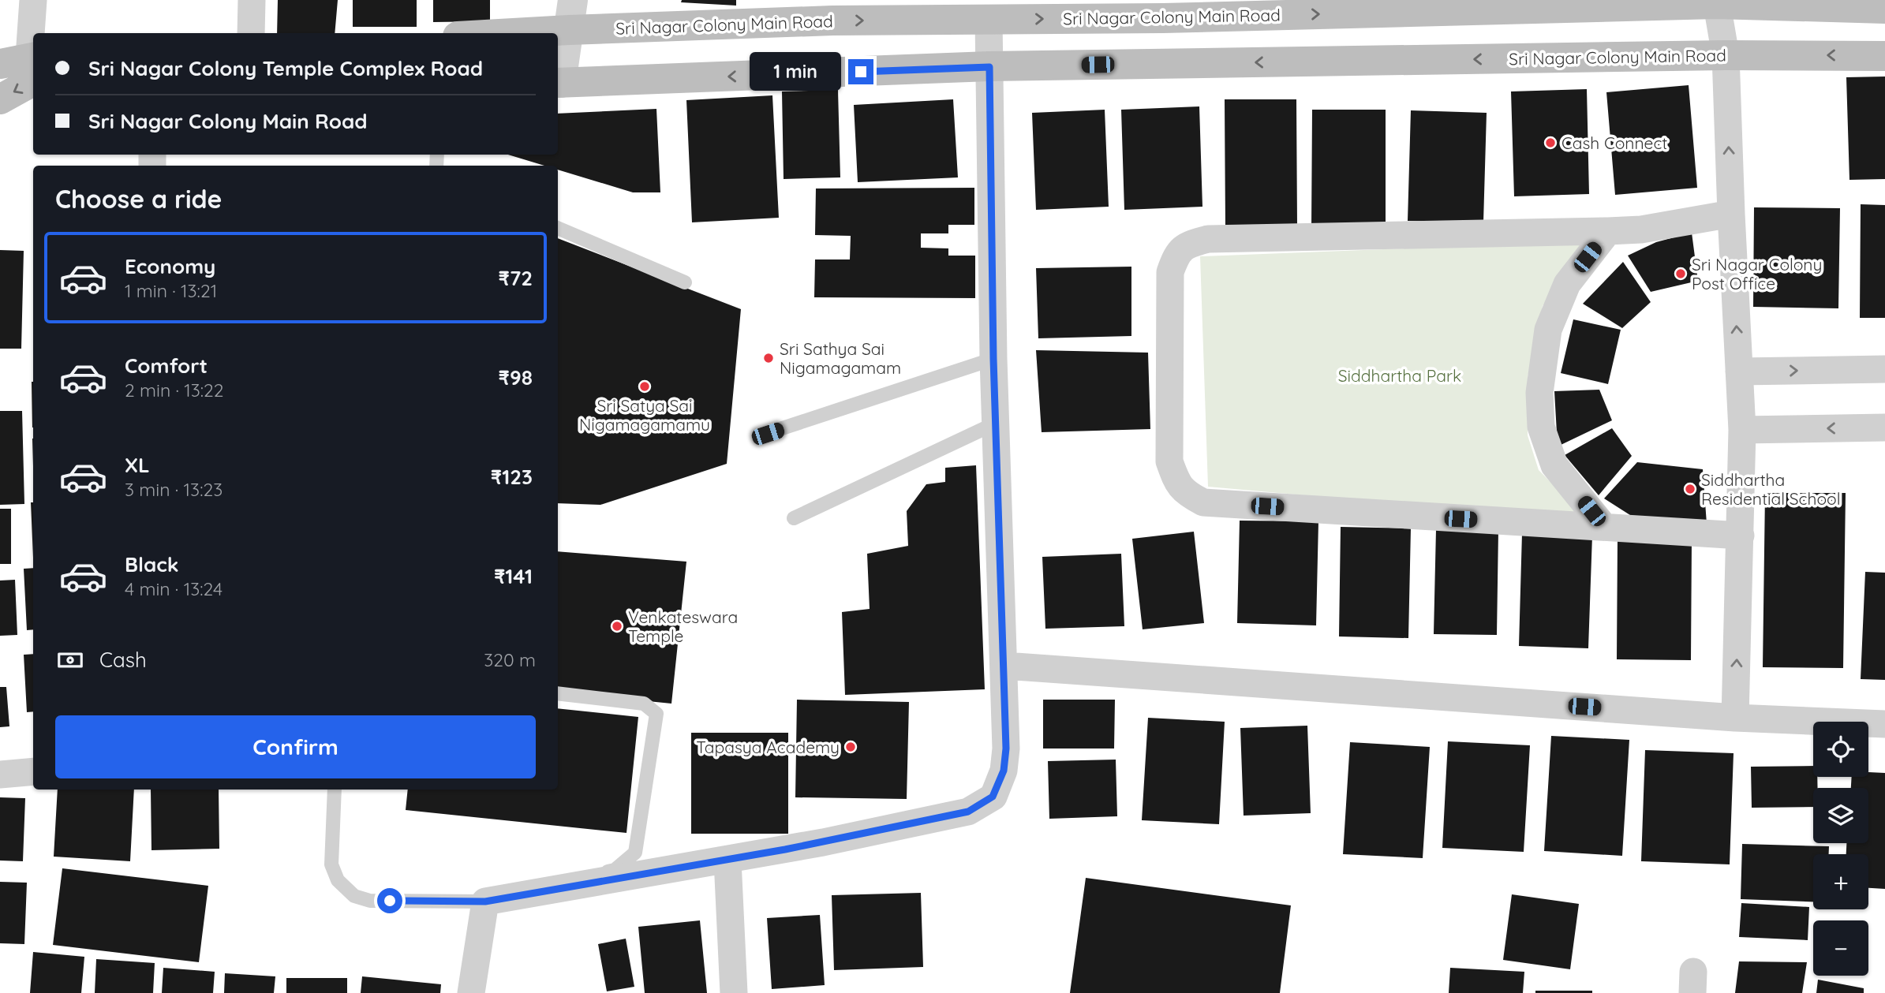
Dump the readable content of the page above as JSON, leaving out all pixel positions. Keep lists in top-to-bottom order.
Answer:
{
  "streets": {
    "main road": ["Sri Nagar Colony Main Road"]
  },
  "parks": ["Siddhartha Park"],
  "places": [
    "Cash Connect",
    "Sri Nagar Colony Post Office",
    "Sri Sathya Sai Nigamagamam",
    "Sri Satya Sai Nigamagamamu",
    "Siddhartha Residential School",
    "Venkateswara Temple",
    "Tapasya Academy"
  ],
  "page": {
    "banner": ["Sri Nagar Colony Temple Complex Road", "Sri Nagar Colony Main Road"],
    "bubble": "1 min",
    "heading": "Choose a ride",
    "list": [
      {
        "name": "Economy",
        "note": "1 min · 13:21",
        "value": "₹72"
      },
      {
        "name": "Comfort",
        "note": "2 min · 13:22",
        "value": "₹98"
      },
      {
        "name": "XL",
        "note": "3 min · 13:23",
        "value": "₹123"
      },
      {
        "name": "Black",
        "note": "4 min · 13:24",
        "value": "₹141"
      }
    ],
    "pay": ["Cash", "320 m"],
    "buttons": "Confirm",
    "map_buttons": ["+", "−"]
  }
}
